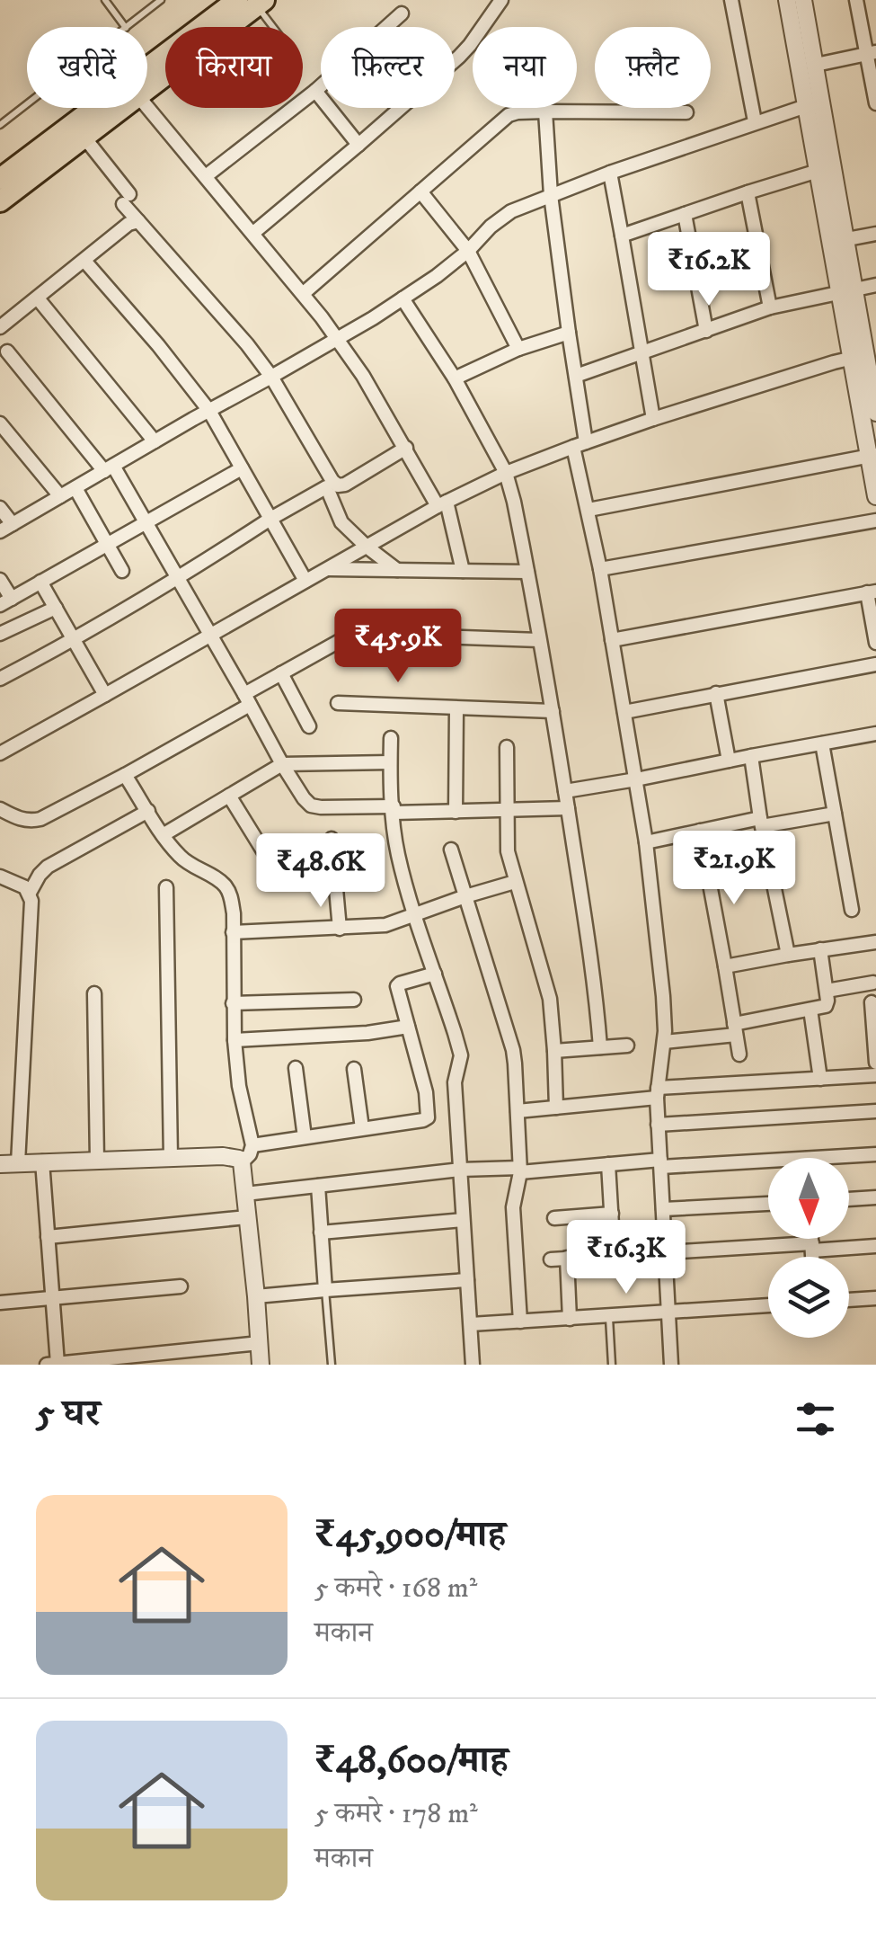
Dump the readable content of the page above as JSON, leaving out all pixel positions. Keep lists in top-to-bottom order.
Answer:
{
  "north": "bottom",
  "page": {
    "chip": [
      "खरीदें",
      "किराया",
      "फ़िल्टर",
      "नया",
      "फ़्लैट"
    ],
    "price": [
      "₹16.2K",
      "₹45.9K",
      "₹21.9K",
      "₹48.6K",
      "₹16.3K"
    ],
    "heading": "5 घर",
    "list": [
      {
        "name": "₹45,900/माह",
        "note": "5 कमरे · 168 m² · मकान"
      },
      {
        "name": "₹48,600/माह",
        "note": "5 कमरे · 178 m² · मकान"
      }
    ]
  }
}
